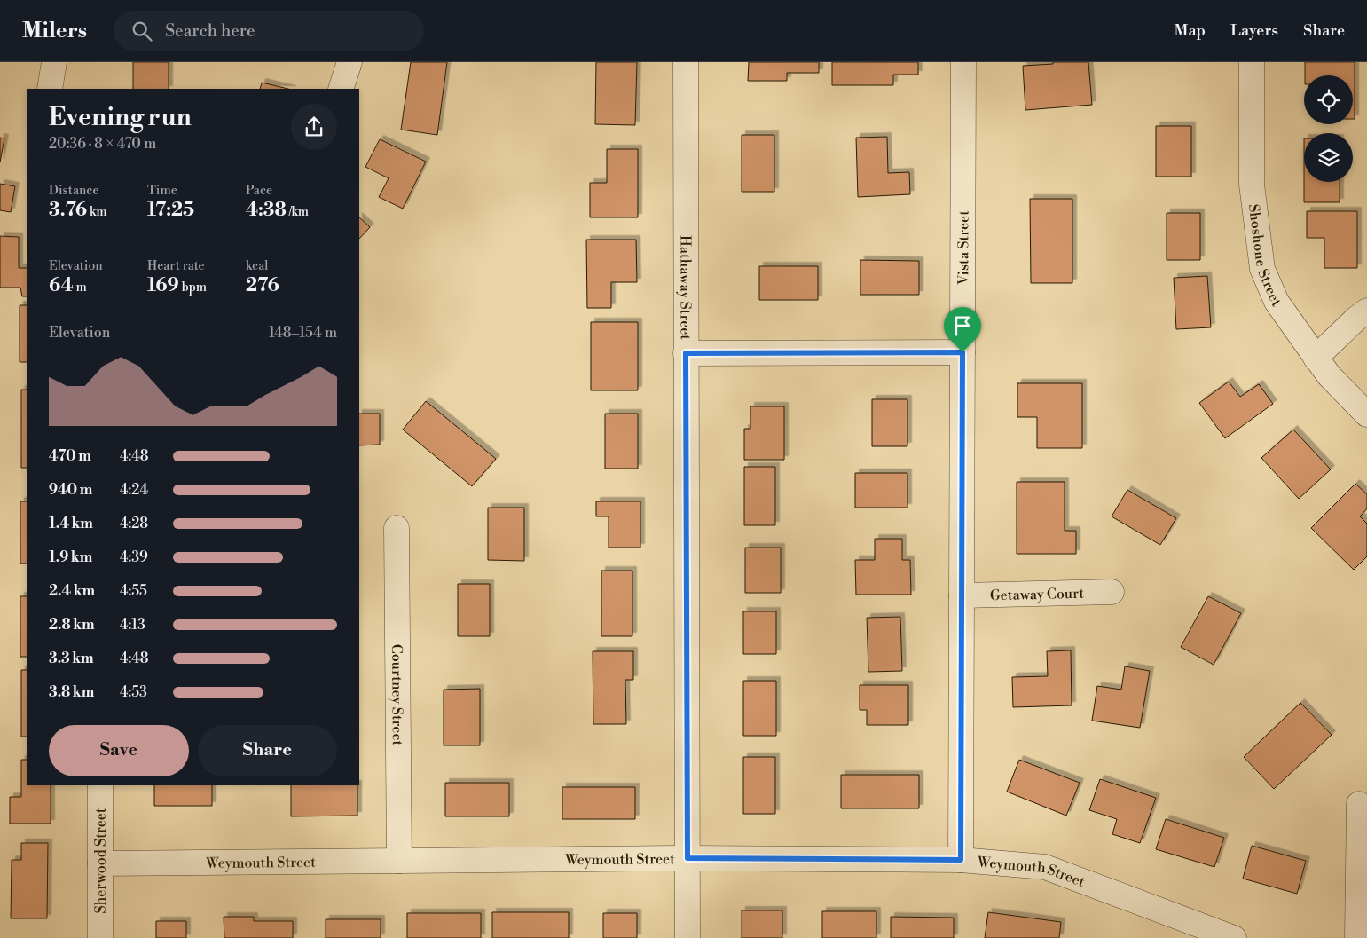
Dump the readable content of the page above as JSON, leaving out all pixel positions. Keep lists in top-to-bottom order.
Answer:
{
  "streets": {
    "street": [
      "Vista Street",
      "Shoshone Street",
      "Hathaway Street",
      "Getaway Court",
      "Courtney Street",
      "Weymouth Street",
      "Sherwood Street"
    ]
  },
  "crossings": [
    ["Vista Street", "Getaway Court"],
    ["Vista Street", "Weymouth Street"],
    ["Hathaway Street", "Weymouth Street"],
    ["Courtney Street", "Weymouth Street"],
    ["Weymouth Street", "Sherwood Street"]
  ],
  "page": {
    "header": "Milers",
    "search": "Search here",
    "nav": ["Map", "Layers", "Share"],
    "heading": ["Evening run", "20:36 · 8 × 470 m"],
    "stats": [
      ["Distance", "3.76 km"],
      ["Time", "17:25"],
      ["Pace", "4:38 /km"],
      ["Elevation", "64 m"],
      ["Heart rate", "169 bpm"],
      ["kcal", "276"]
    ],
    "chart": ["Elevation", "148–154 m"],
    "list": [
      {
        "name": "470 m",
        "note": "4:48"
      },
      {
        "name": "940 m",
        "note": "4:24"
      },
      {
        "name": "1.4 km",
        "note": "4:28"
      },
      {
        "name": "1.9 km",
        "note": "4:39"
      },
      {
        "name": "2.4 km",
        "note": "4:55"
      },
      {
        "name": "2.8 km",
        "note": "4:13"
      },
      {
        "name": "3.3 km",
        "note": "4:48"
      },
      {
        "name": "3.8 km",
        "note": "4:53"
      }
    ],
    "buttons": ["Save", "Share"]
  }
}
